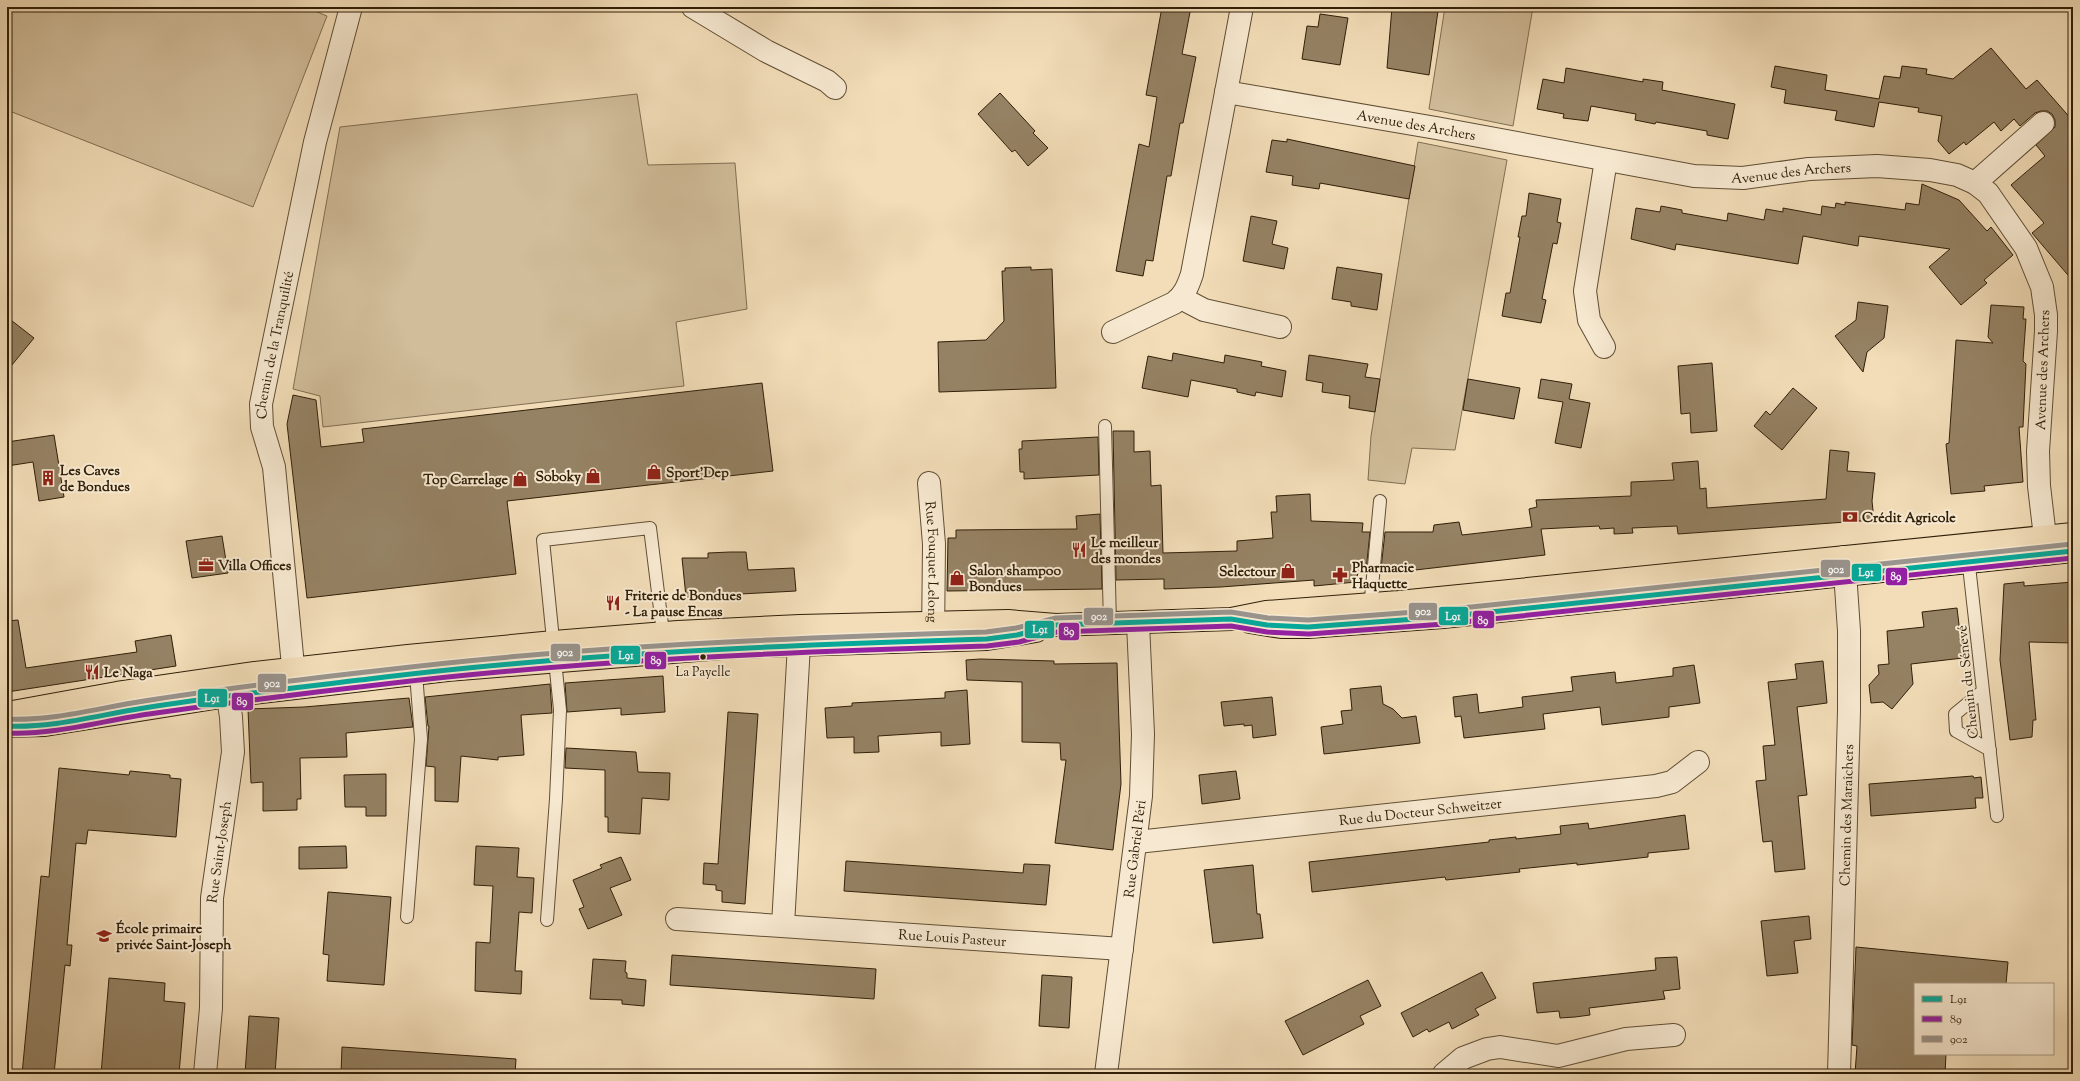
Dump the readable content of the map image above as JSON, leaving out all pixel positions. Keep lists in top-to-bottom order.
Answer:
{
  "streets": {
    "street": [
      "Avenue des Archers",
      "Chemin de la Tranquilité",
      "Rue Fouquet Lelong",
      "Rue du Docteur Schweitzer",
      "Chemin des Maraîchers",
      "Rue Gabriel Péri",
      "Rue Saint-Joseph",
      "Rue Louis Pasteur"
    ],
    "lane": ["Chemin du Sénevé"]
  },
  "crossings": [
    ["Rue du Docteur Schweitzer", "Rue Gabriel Péri"],
    ["Rue Gabriel Péri", "Rue Louis Pasteur"]
  ],
  "places": {
    "shop": [
      "Sport'Dep",
      "Soboky",
      "Top Carrelage",
      "Selectour",
      "Salon shampoo Bondues"
    ],
    "building": ["Les Caves de Bondues"],
    "bank": ["Crédit Agricole"],
    "restaurant": ["Le meilleur des mondes", "Friterie de Bondues - La pause Encas", "Le Naga"],
    "office": ["Villa Offices"],
    "pharmacy": ["Pharmacie Haquette"],
    "other": ["La Payelle"],
    "school or university": ["École primaire privée Saint-Joseph"]
  },
  "lines": ["transit line 902", "transit line L91", "transit line 89"],
  "legend": ["L91", "89", "902"]
}
